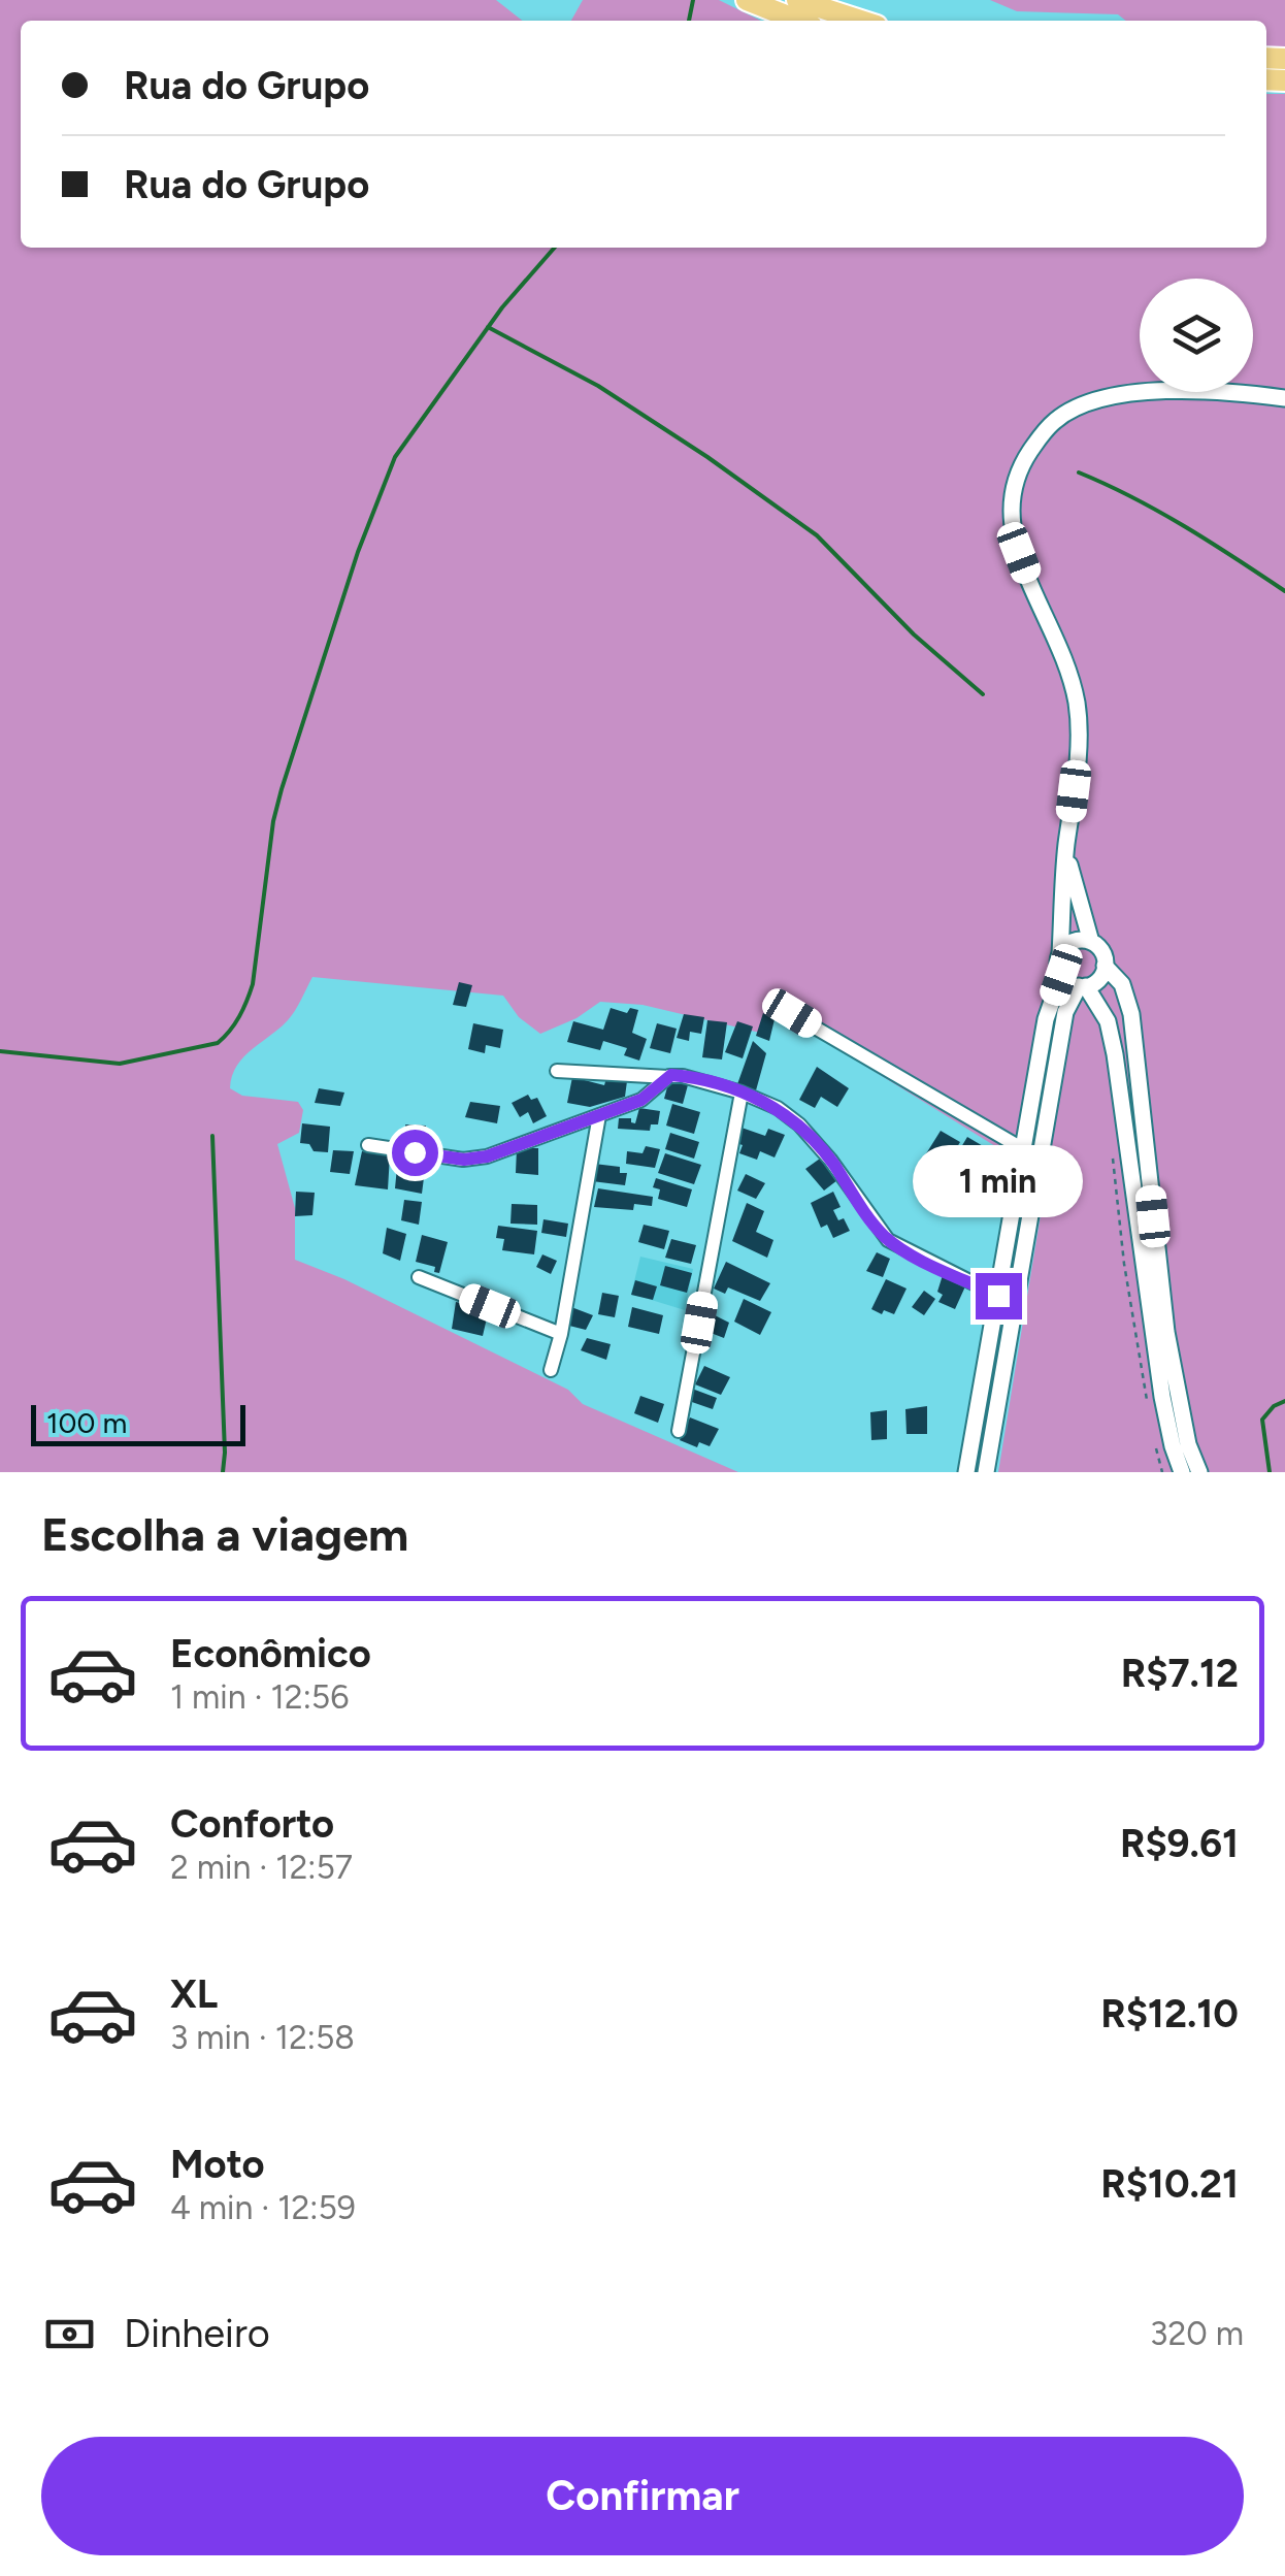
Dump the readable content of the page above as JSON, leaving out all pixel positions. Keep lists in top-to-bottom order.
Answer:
{
  "scale_bar": "100 m",
  "page": {
    "banner": ["Rua do Grupo", "Rua do Grupo"],
    "bubble": "1 min",
    "scale": "100 m",
    "heading": "Escolha a viagem",
    "list": [
      {
        "name": "Econômico",
        "note": "1 min · 12:56",
        "value": "R$7.12"
      },
      {
        "name": "Conforto",
        "note": "2 min · 12:57",
        "value": "R$9.61"
      },
      {
        "name": "XL",
        "note": "3 min · 12:58",
        "value": "R$12.10"
      },
      {
        "name": "Moto",
        "note": "4 min · 12:59",
        "value": "R$10.21"
      }
    ],
    "pay": ["Dinheiro", "320 m"],
    "buttons": "Confirmar"
  }
}
